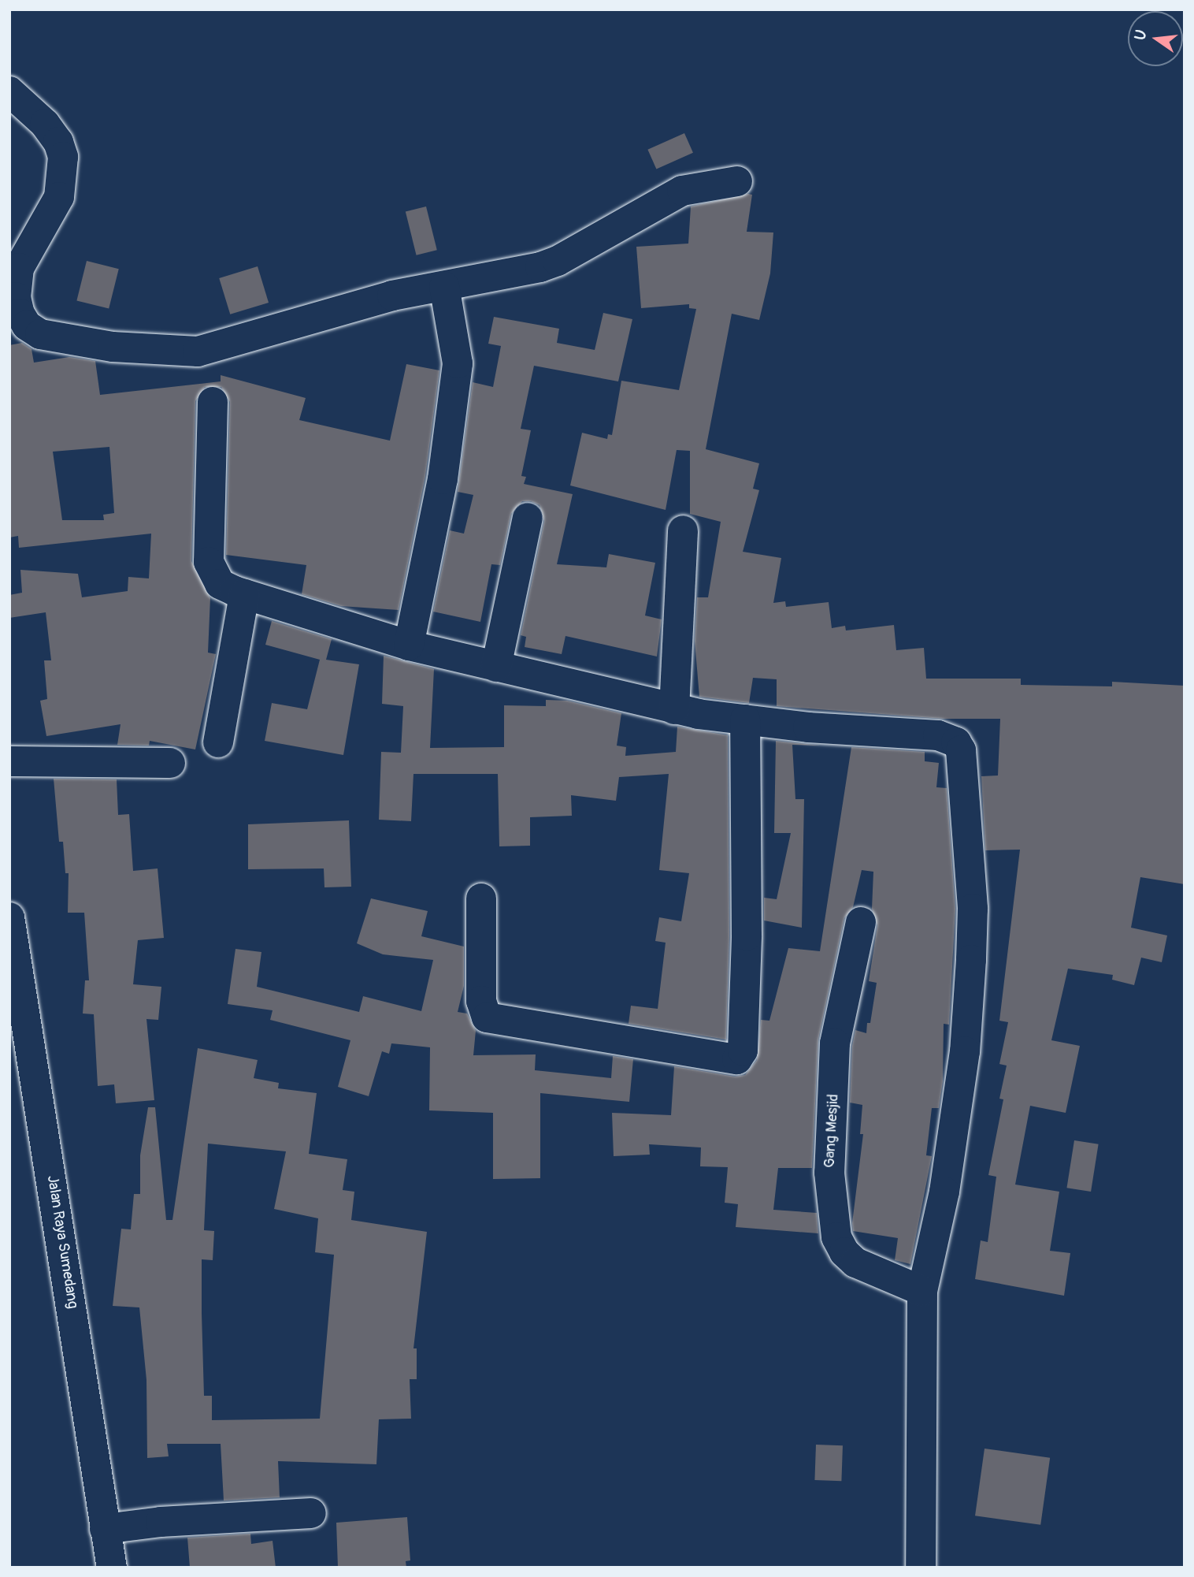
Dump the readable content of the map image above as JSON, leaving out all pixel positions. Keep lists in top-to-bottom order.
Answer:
{
  "streets": {
    "main road": ["Gang Mesjid", "Jalan Raya Sumedang"]
  },
  "north": "left"
}
